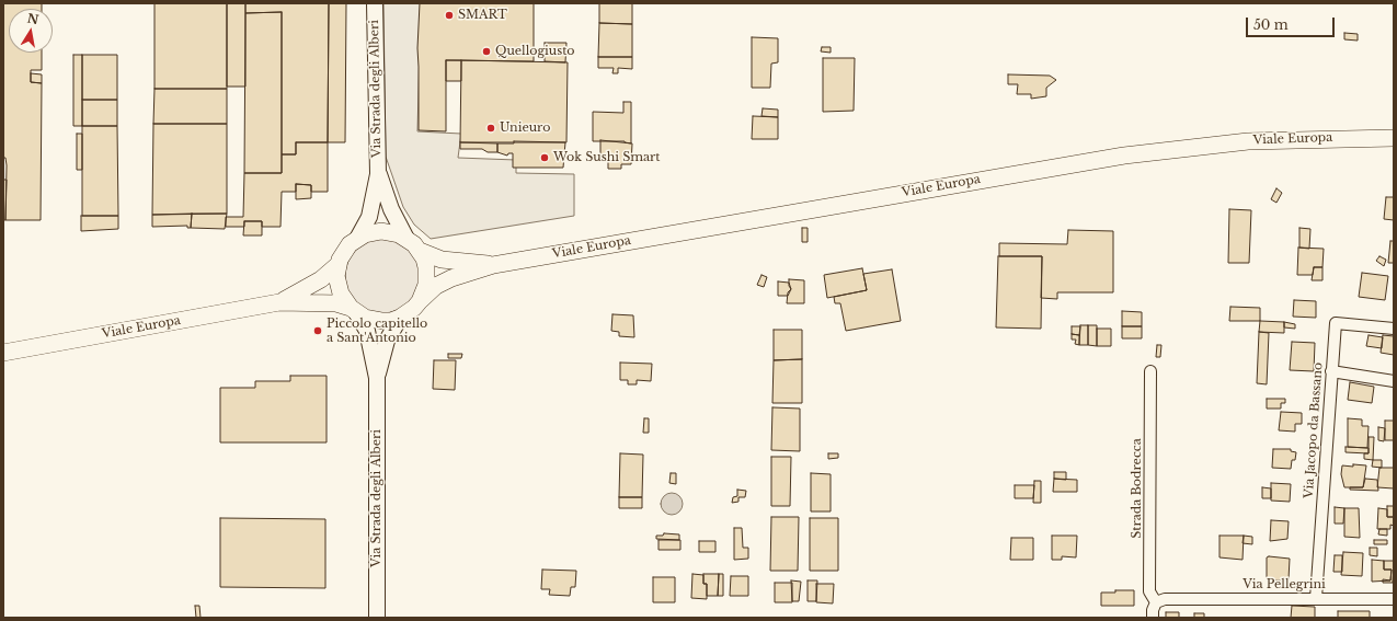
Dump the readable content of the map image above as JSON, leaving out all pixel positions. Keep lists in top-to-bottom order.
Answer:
{
  "streets": {
    "main road": ["Via Strada degli Alberi", "Viale Europa"],
    "street": ["Via Jacopo da Bassano", "Strada Bodrecca", "Via Pellegrini"]
  },
  "crossings": [
    ["Via Strada degli Alberi", "Viale Europa"],
    ["Via Jacopo da Bassano", "Via Pellegrini"],
    ["Strada Bodrecca", "Via Pellegrini"]
  ],
  "places": [
    "SMART",
    "Quellogiusto",
    "Unieuro",
    "Wok Sushi Smart",
    "Piccolo capitello a Sant'Antonio"
  ],
  "scale_bar": "50 m",
  "north": "top"
}
